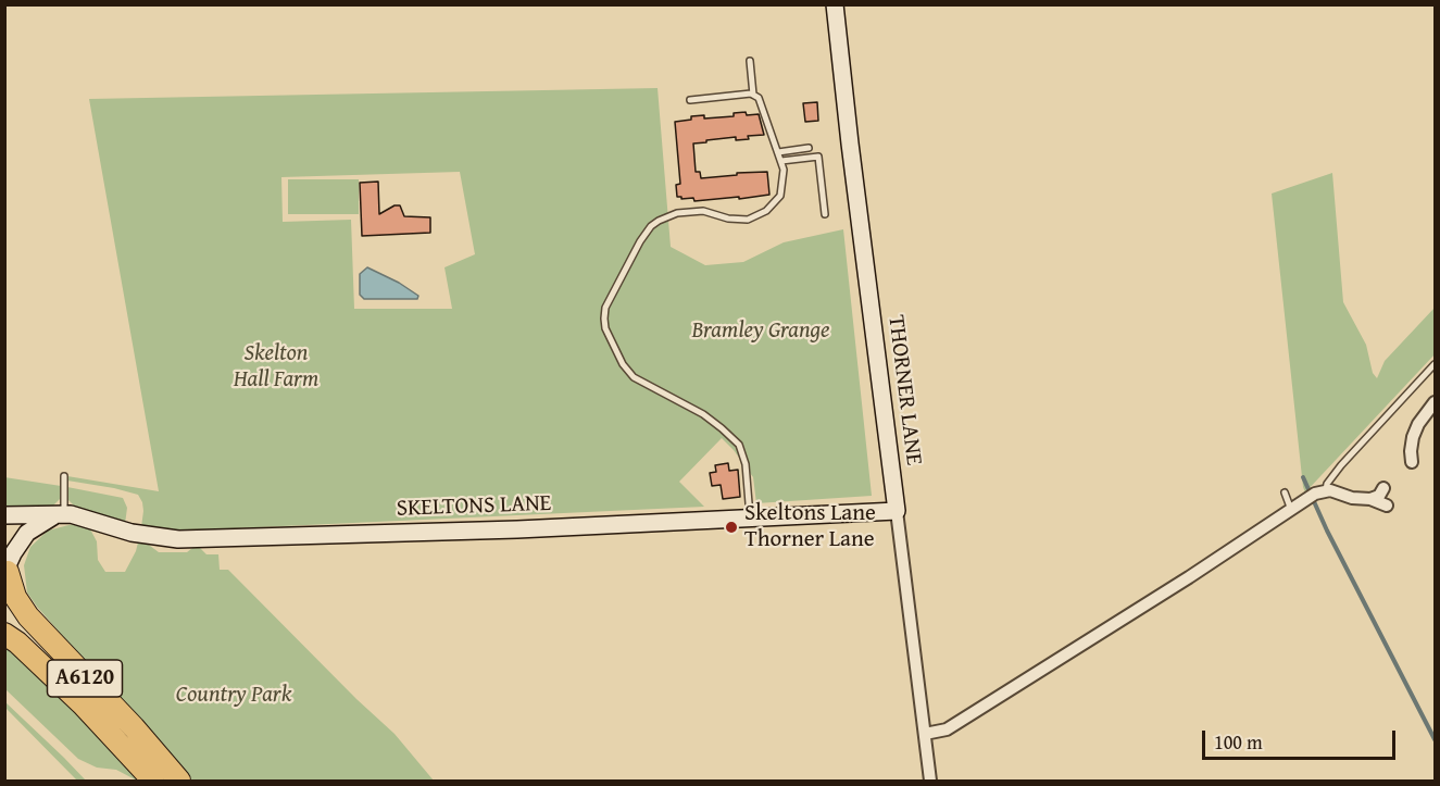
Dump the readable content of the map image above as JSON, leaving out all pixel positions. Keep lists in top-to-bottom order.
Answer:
{
  "streets": {
    "highway": ["A6120"],
    "street": ["THORNER LANE", "SKELTONS LANE"]
  },
  "crossings": [
    ["THORNER LANE", "SKELTONS LANE"]
  ],
  "parks": ["Bramley Grange", "Skelton Hall Farm", "Country Park"],
  "places": ["Skeltons Lane Thorner Lane"],
  "scale_bar": "100 m"
}
